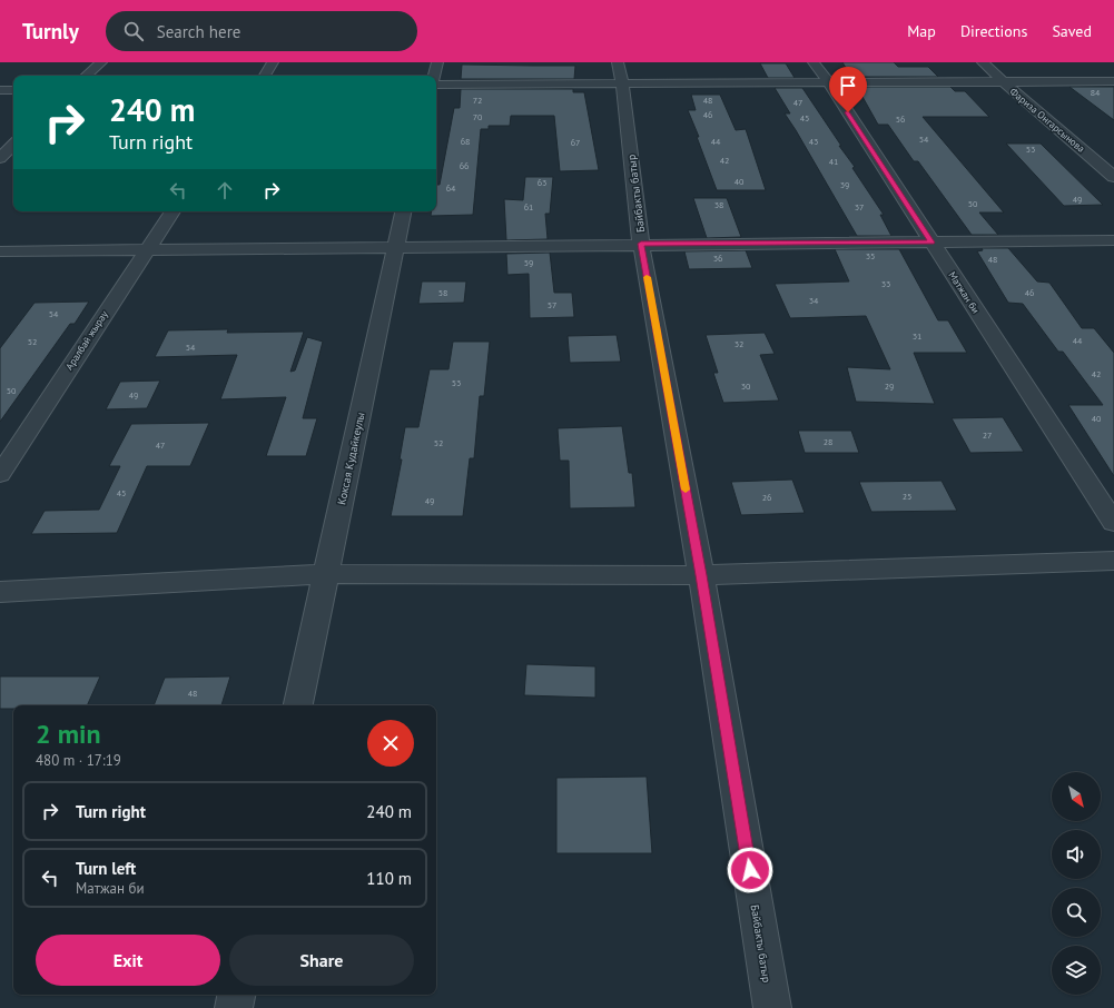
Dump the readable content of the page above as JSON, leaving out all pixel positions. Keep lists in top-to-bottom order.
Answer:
{
  "streets": {
    "street": [
      "Фариза Онгарсынова",
      "Байбакты батыр",
      "Матжан би",
      "Аралбай жырау",
      "Коксая Кудайкеулы"
    ]
  },
  "house_numbers": [
    "84",
    "72",
    "48",
    "47",
    "46",
    "70",
    "45",
    "56",
    "54",
    "68",
    "44",
    "43",
    "67",
    "53",
    "42",
    "41",
    "66",
    "40",
    "63",
    "39",
    "64",
    "49",
    "50",
    "38",
    "61",
    "37",
    "35",
    "36",
    "48",
    "59",
    "33",
    "58",
    "46",
    "34",
    "57",
    "54",
    "31",
    "44",
    "52",
    "32",
    "54",
    "42",
    "53",
    "30",
    "29",
    "50",
    "49",
    "40",
    "27",
    "28",
    "52",
    "47",
    "45",
    "25",
    "26",
    "49",
    "48"
  ],
  "north": "bottom right",
  "page": {
    "header": "Turnly",
    "search": "Search here",
    "nav": ["Map", "Directions", "Saved"],
    "turn": ["240 m", "Turn right"],
    "heading": ["2 min", "480 m · 17:19"],
    "list": [
      {
        "name": "Turn right",
        "value": "240 m"
      },
      {
        "name": "Turn left",
        "note": "Матжан би",
        "value": "110 m"
      }
    ],
    "buttons": ["Exit", "Share"]
  }
}
